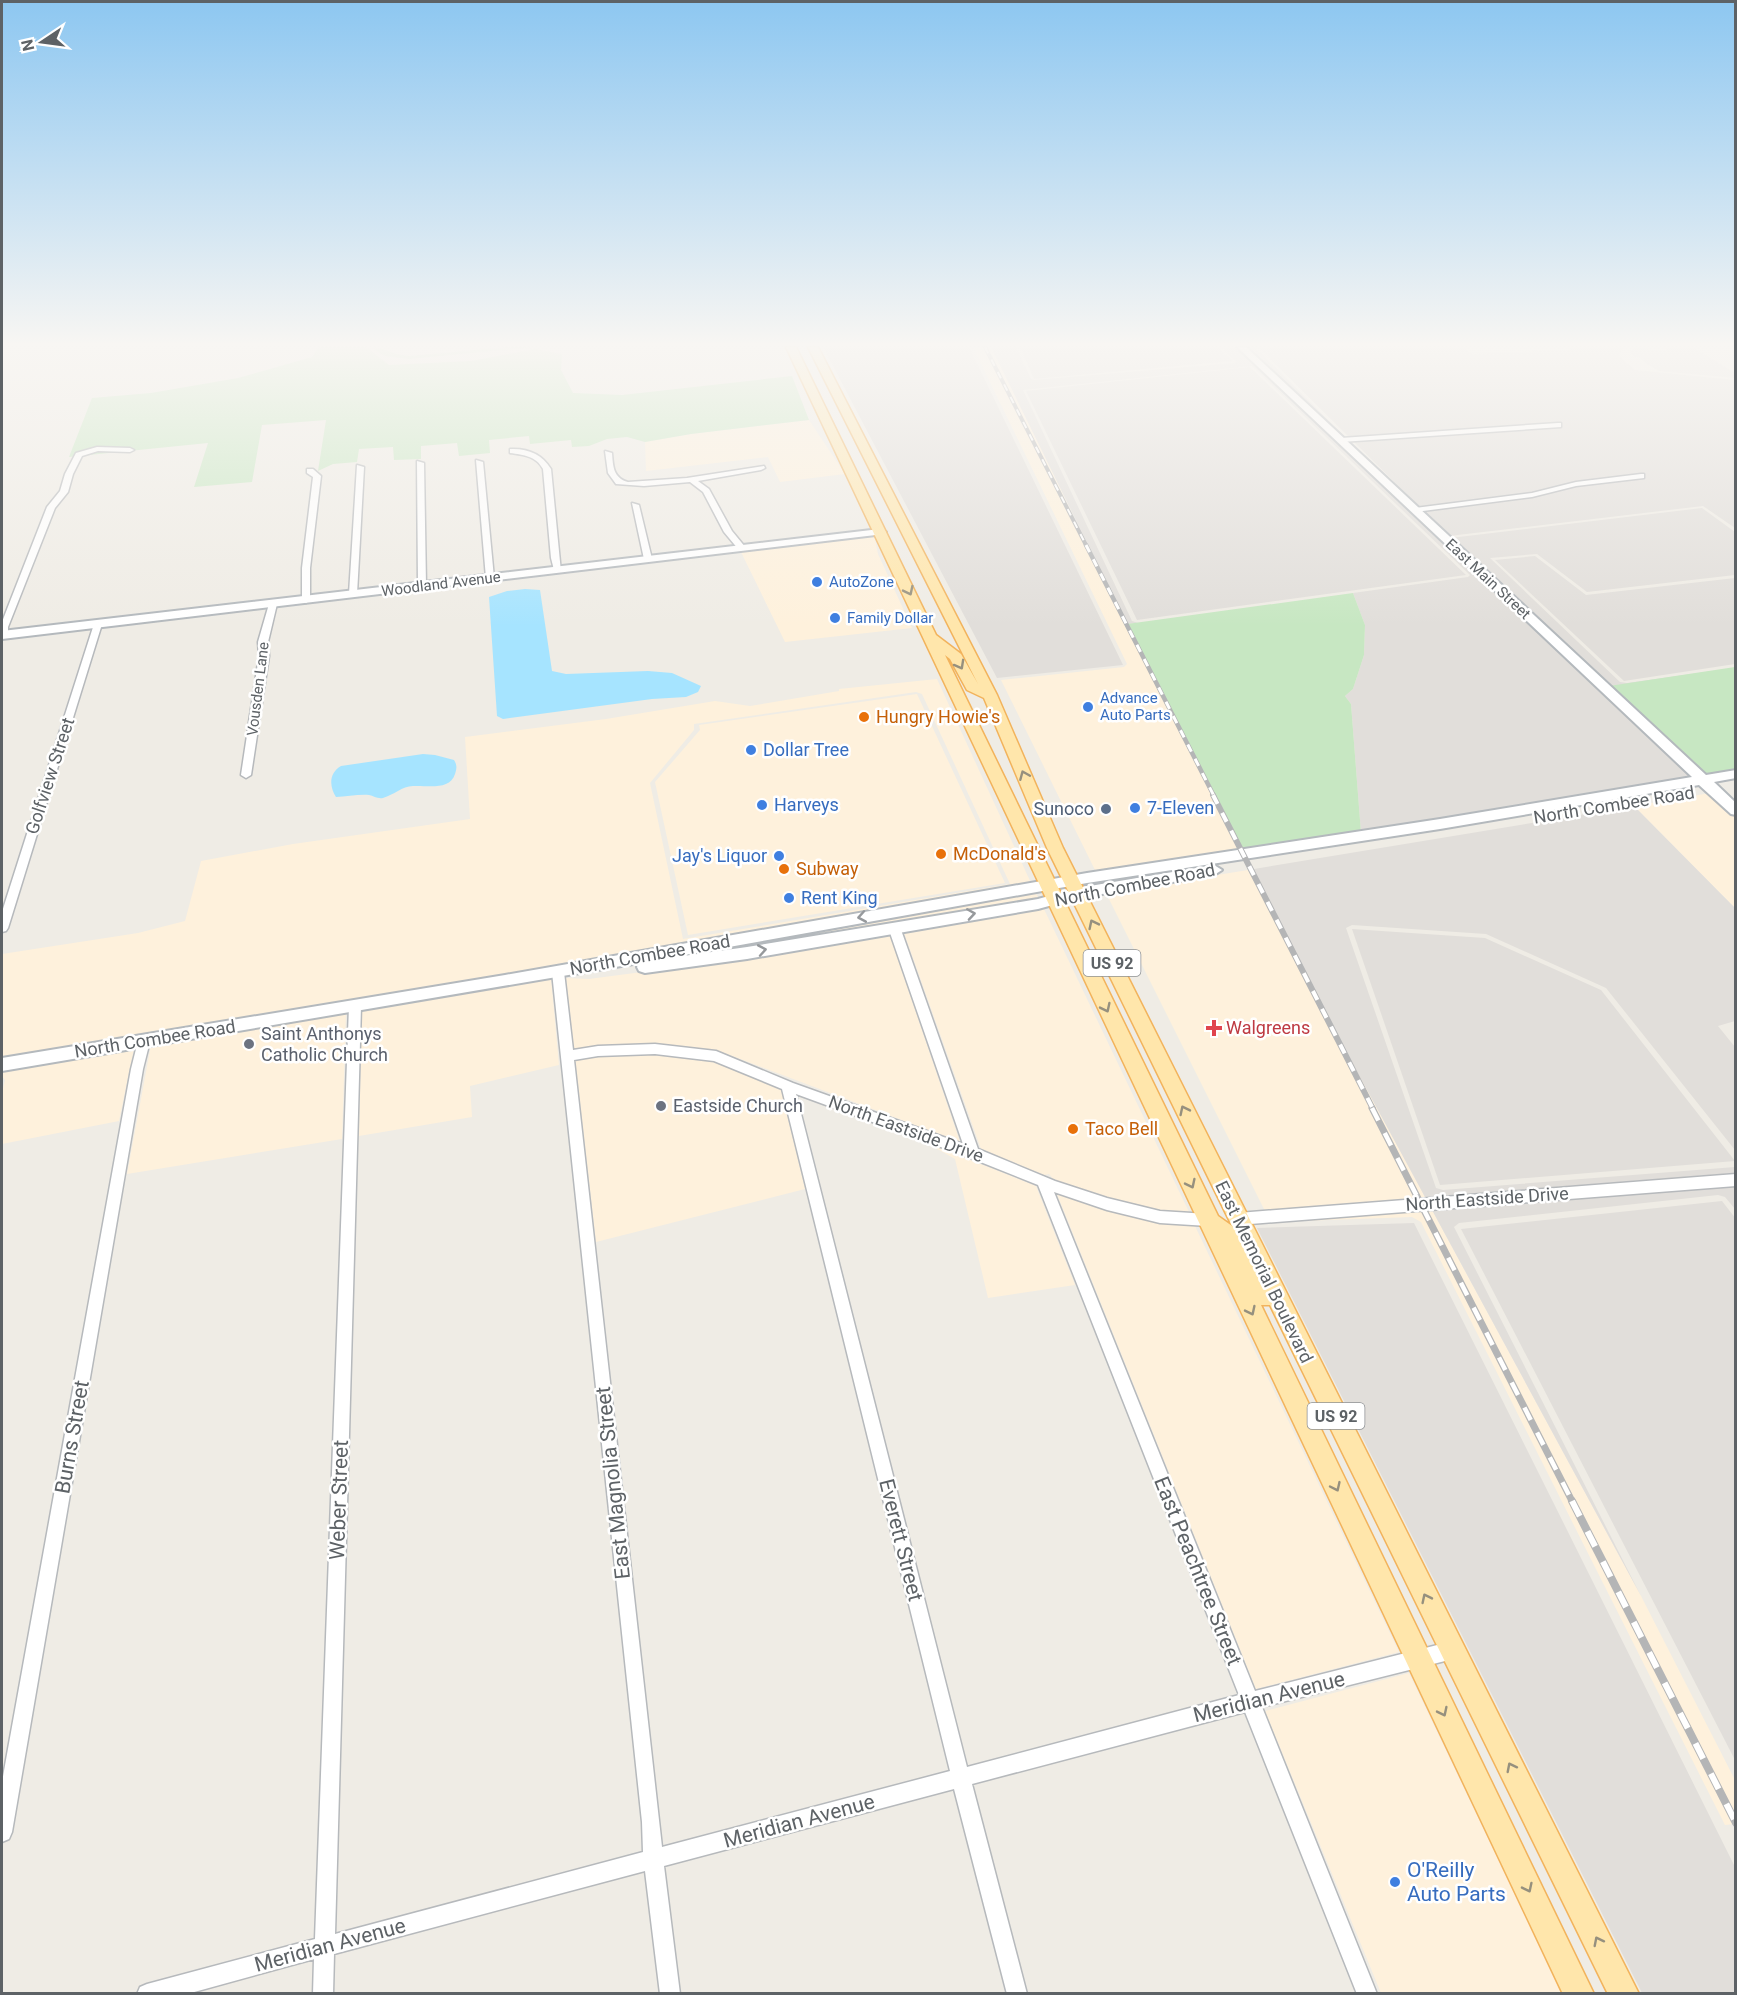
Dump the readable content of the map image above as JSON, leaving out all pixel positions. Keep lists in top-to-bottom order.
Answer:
{
  "streets": {
    "main road": [
      "East Main Street",
      "Woodland Avenue",
      "North Combee Road",
      "US 92",
      "East Memorial Boulevard"
    ],
    "street": [
      "Vousden Lane",
      "Golfview Street",
      "North Eastside Drive",
      "Burns Street",
      "East Magnolia Street",
      "Weber Street",
      "Everett Street",
      "East Peachtree Street",
      "Meridian Avenue"
    ]
  },
  "crossings": [
    ["East Main Street", "North Combee Road"],
    ["Woodland Avenue", "Vousden Lane"],
    ["Woodland Avenue", "Golfview Street"],
    ["Woodland Avenue", "US 92"],
    ["North Combee Road", "US 92"],
    ["North Combee Road", "East Memorial Boulevard"],
    ["North Combee Road", "Burns Street"],
    ["North Combee Road", "East Magnolia Street"],
    ["North Combee Road", "Weber Street"],
    ["US 92", "East Memorial Boulevard"],
    ["US 92", "Meridian Avenue"],
    ["North Eastside Drive", "East Memorial Boulevard"],
    ["North Eastside Drive", "East Magnolia Street"],
    ["North Eastside Drive", "Everett Street"],
    ["North Eastside Drive", "East Peachtree Street"],
    ["East Memorial Boulevard", "Meridian Avenue"],
    ["East Magnolia Street", "Meridian Avenue"],
    ["Weber Street", "Meridian Avenue"],
    ["Everett Street", "Meridian Avenue"],
    ["East Peachtree Street", "Meridian Avenue"]
  ],
  "places": {
    "other": [
      "AutoZone",
      "Family Dollar",
      "Advance Auto Parts",
      "Hungry Howie's",
      "Dollar Tree",
      "Harveys",
      "7-Eleven",
      "Sunoco",
      "McDonald's",
      "Jay's Liquor",
      "Subway",
      "Rent King",
      "Saint Anthonys Catholic Church",
      "Eastside Church",
      "Taco Bell",
      "O'Reilly Auto Parts"
    ],
    "health": ["Walgreens"]
  },
  "north": "left"
}
